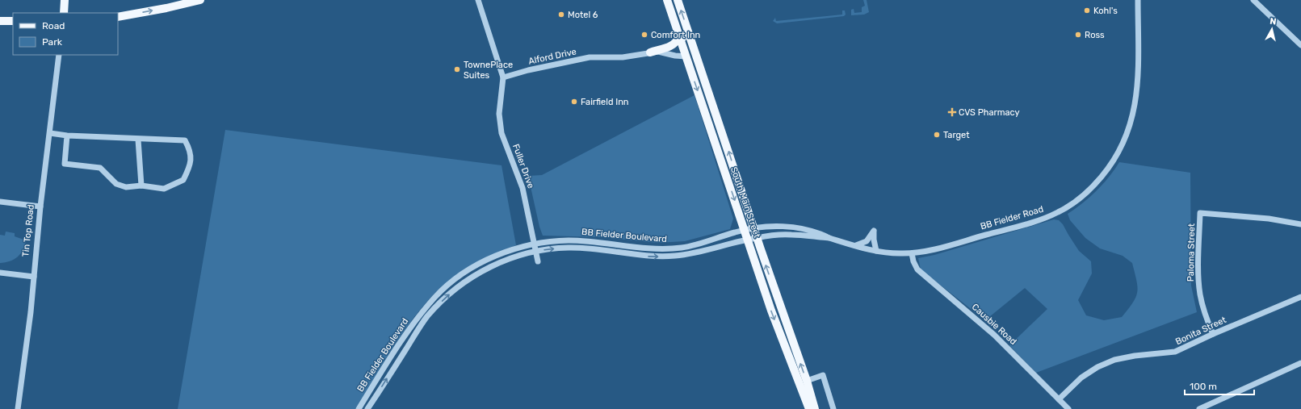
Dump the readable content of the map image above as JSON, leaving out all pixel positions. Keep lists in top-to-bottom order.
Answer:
{
  "streets": {
    "main road": ["South Main Street"],
    "street": [
      "Alford Drive",
      "Fuller Drive",
      "BB Fielder Road",
      "Tin Top Road",
      "BB Fielder Boulevard",
      "Paloma Street",
      "Causbie Road",
      "Bonita Street"
    ]
  },
  "crossings": [
    ["Alford Drive", "Fuller Drive"],
    ["Alford Drive", "South Main Street"],
    ["Fuller Drive", "BB Fielder Boulevard"],
    ["South Main Street", "BB Fielder Boulevard"],
    ["BB Fielder Road", "BB Fielder Boulevard"],
    ["BB Fielder Road", "Causbie Road"],
    ["Paloma Street", "Bonita Street"],
    ["Causbie Road", "Bonita Street"]
  ],
  "places": {
    "other": [
      "Kohl's",
      "Motel 6",
      "Comfort Inn",
      "Ross",
      "TownePlace Suites",
      "Fairfield Inn",
      "Target"
    ],
    "health": ["CVS Pharmacy"]
  },
  "legend": ["Road", "Park"],
  "scale_bar": "100 m",
  "north": "top"
}
